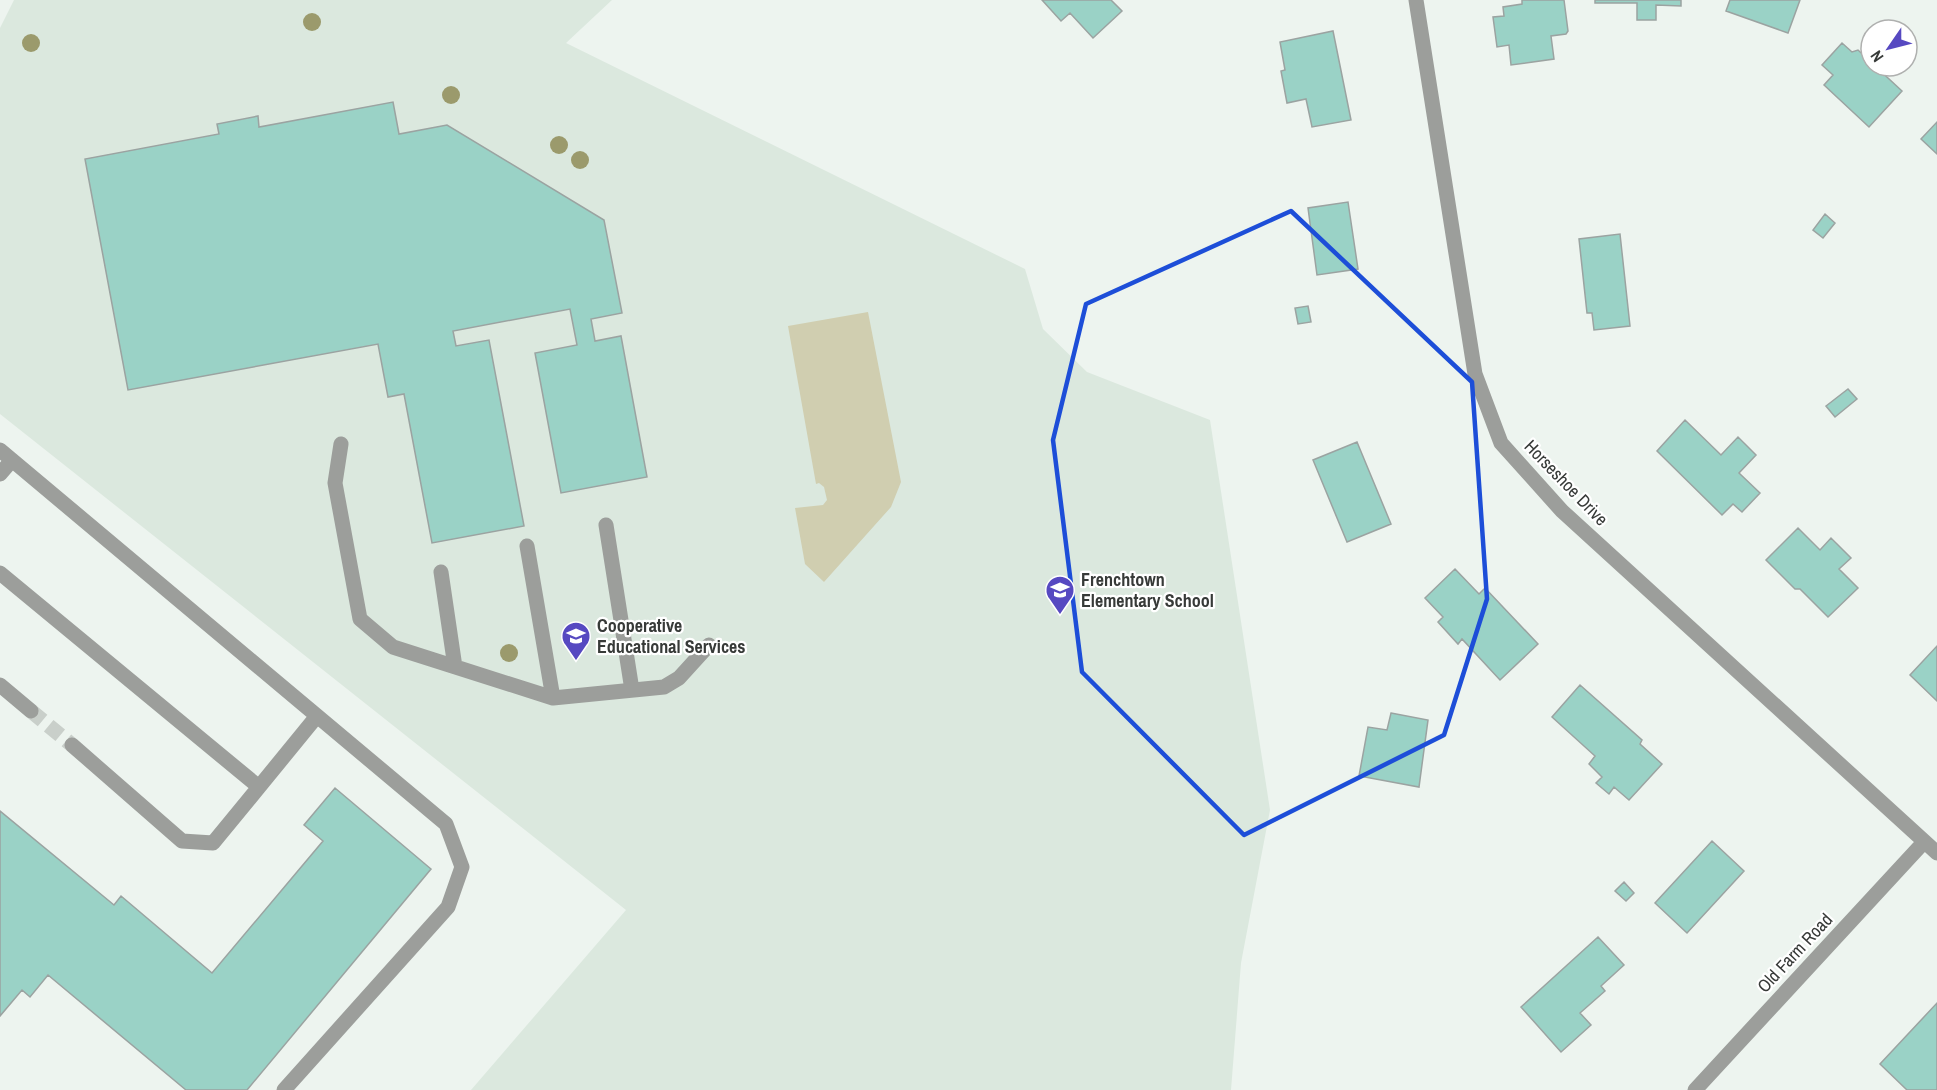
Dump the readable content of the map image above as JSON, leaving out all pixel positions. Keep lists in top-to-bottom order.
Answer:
{
  "streets": {
    "street": ["Horseshoe Drive", "Old Farm Road"]
  },
  "crossings": [
    ["Horseshoe Drive", "Old Farm Road"]
  ],
  "places": {
    "school or university": ["Frenchtown Elementary School", "Cooperative Educational Services"]
  },
  "north": "bottom left"
}
